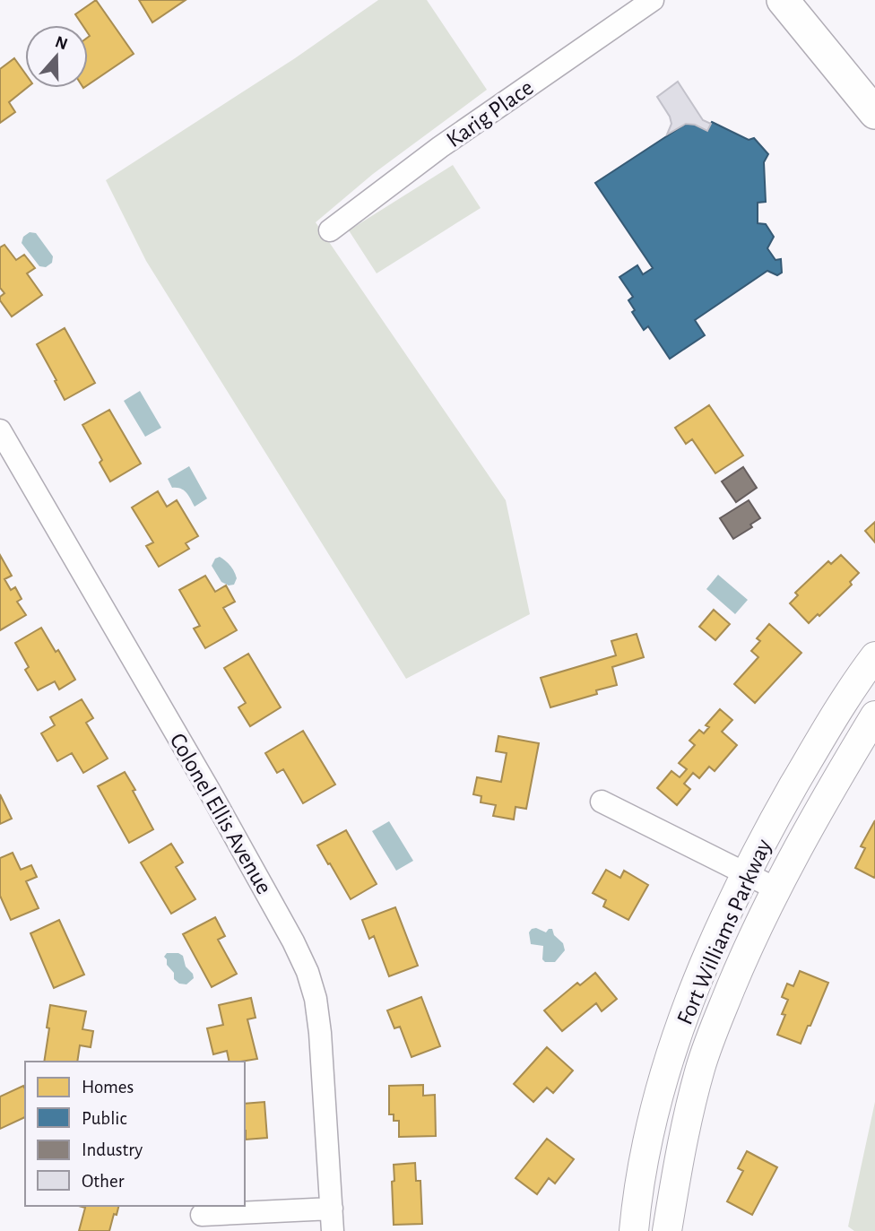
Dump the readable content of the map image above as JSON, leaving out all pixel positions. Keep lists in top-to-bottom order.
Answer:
{
  "streets": {
    "street": ["Karig Place", "Colonel Ellis Avenue", "Fort Williams Parkway"]
  },
  "legend": [
    "Homes",
    "Public",
    "Industry",
    "Other"
  ],
  "north": "top"
}
